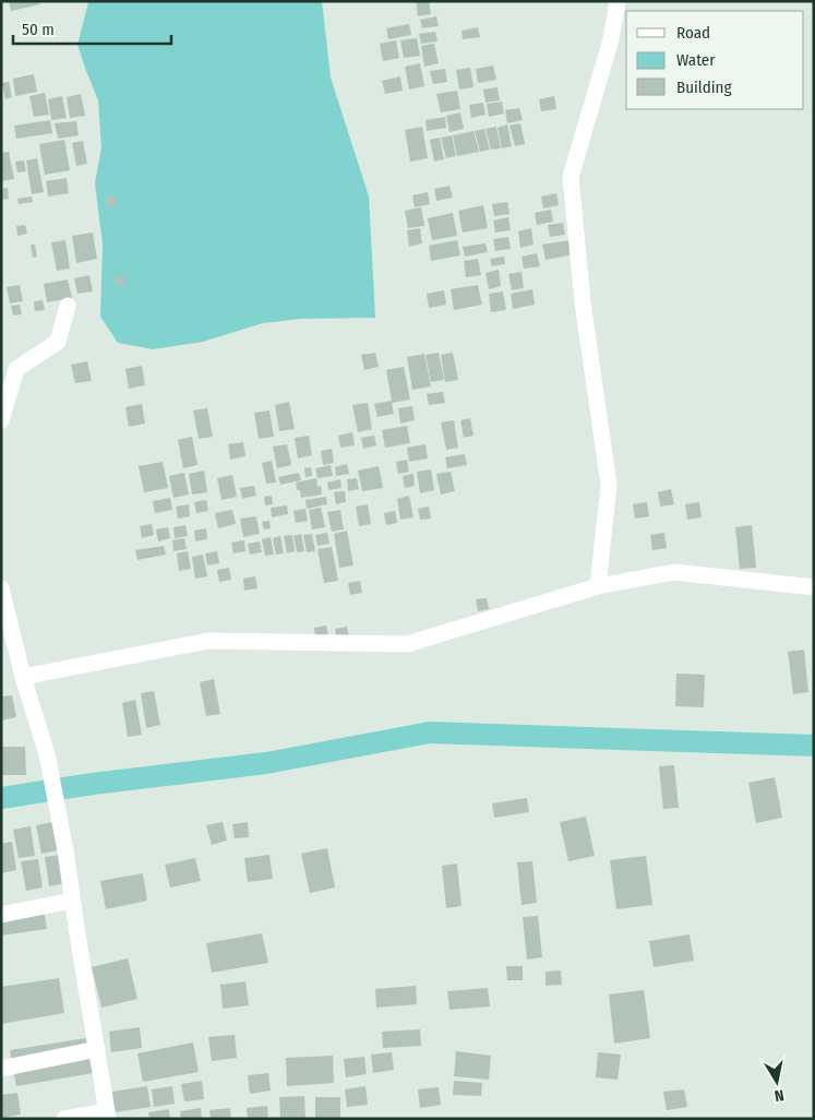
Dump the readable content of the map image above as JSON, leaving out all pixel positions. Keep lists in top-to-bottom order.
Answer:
{
  "legend": ["Road", "Water", "Building"],
  "scale_bar": "50 m",
  "north": "bottom"
}
